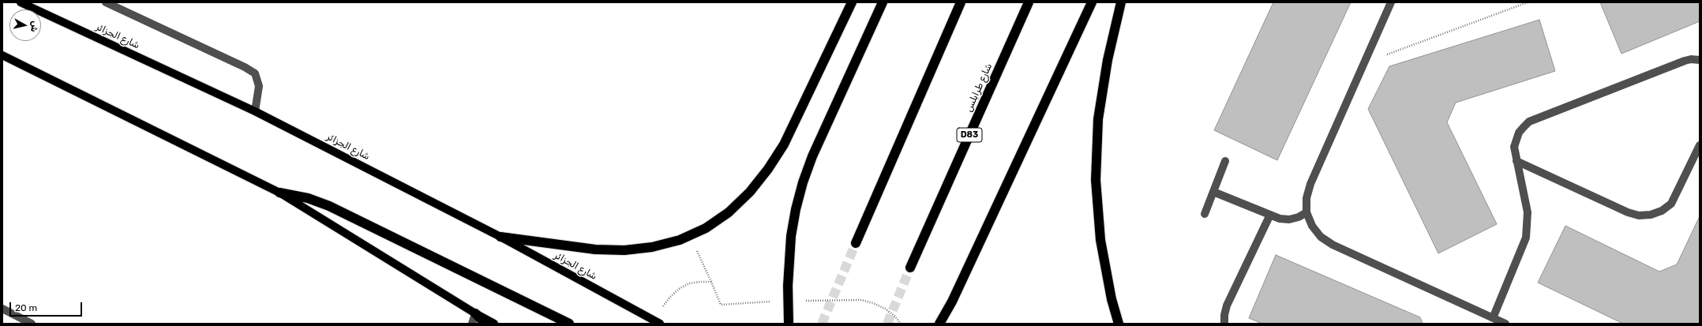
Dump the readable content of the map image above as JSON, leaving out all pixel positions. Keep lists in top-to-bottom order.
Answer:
{
  "streets": {
    "highway": ["شارع طرابلس", "D83"],
    "main road": ["شارع الجزائر"]
  },
  "scale_bar": "20 m",
  "north": "right"
}
